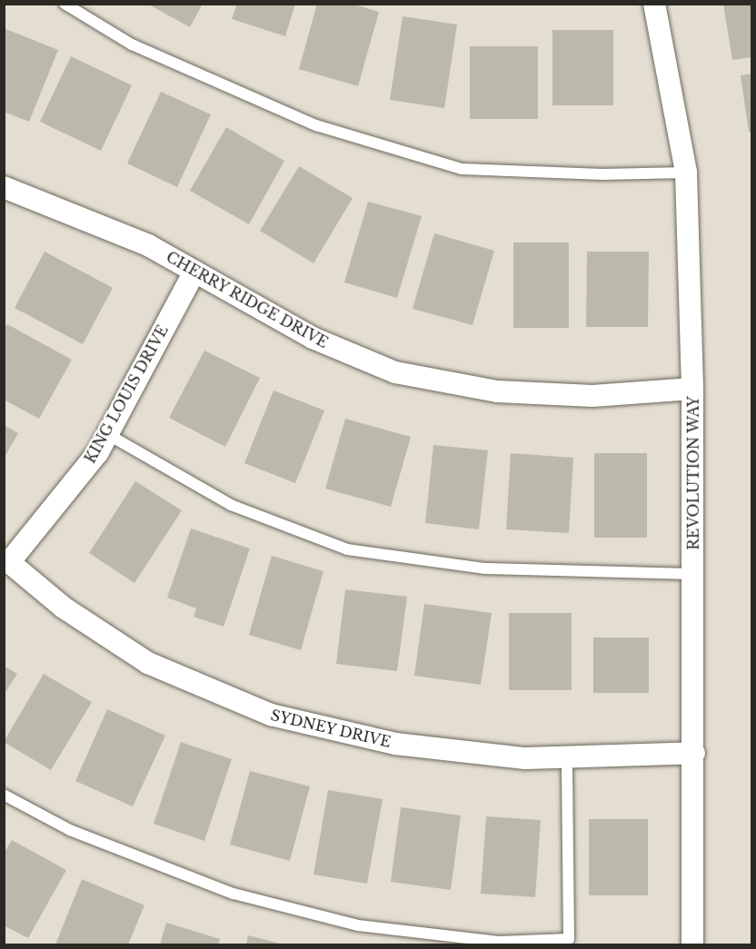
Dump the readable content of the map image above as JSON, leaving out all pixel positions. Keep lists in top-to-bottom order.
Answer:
{
  "streets": {
    "street": [
      "CHERRY RIDGE DRIVE",
      "KING LOUIS DRIVE",
      "REVOLUTION WAY",
      "SYDNEY DRIVE"
    ]
  },
  "crossings": [
    ["CHERRY RIDGE DRIVE", "KING LOUIS DRIVE"],
    ["CHERRY RIDGE DRIVE", "REVOLUTION WAY"],
    ["KING LOUIS DRIVE", "SYDNEY DRIVE"],
    ["REVOLUTION WAY", "SYDNEY DRIVE"]
  ]
}
